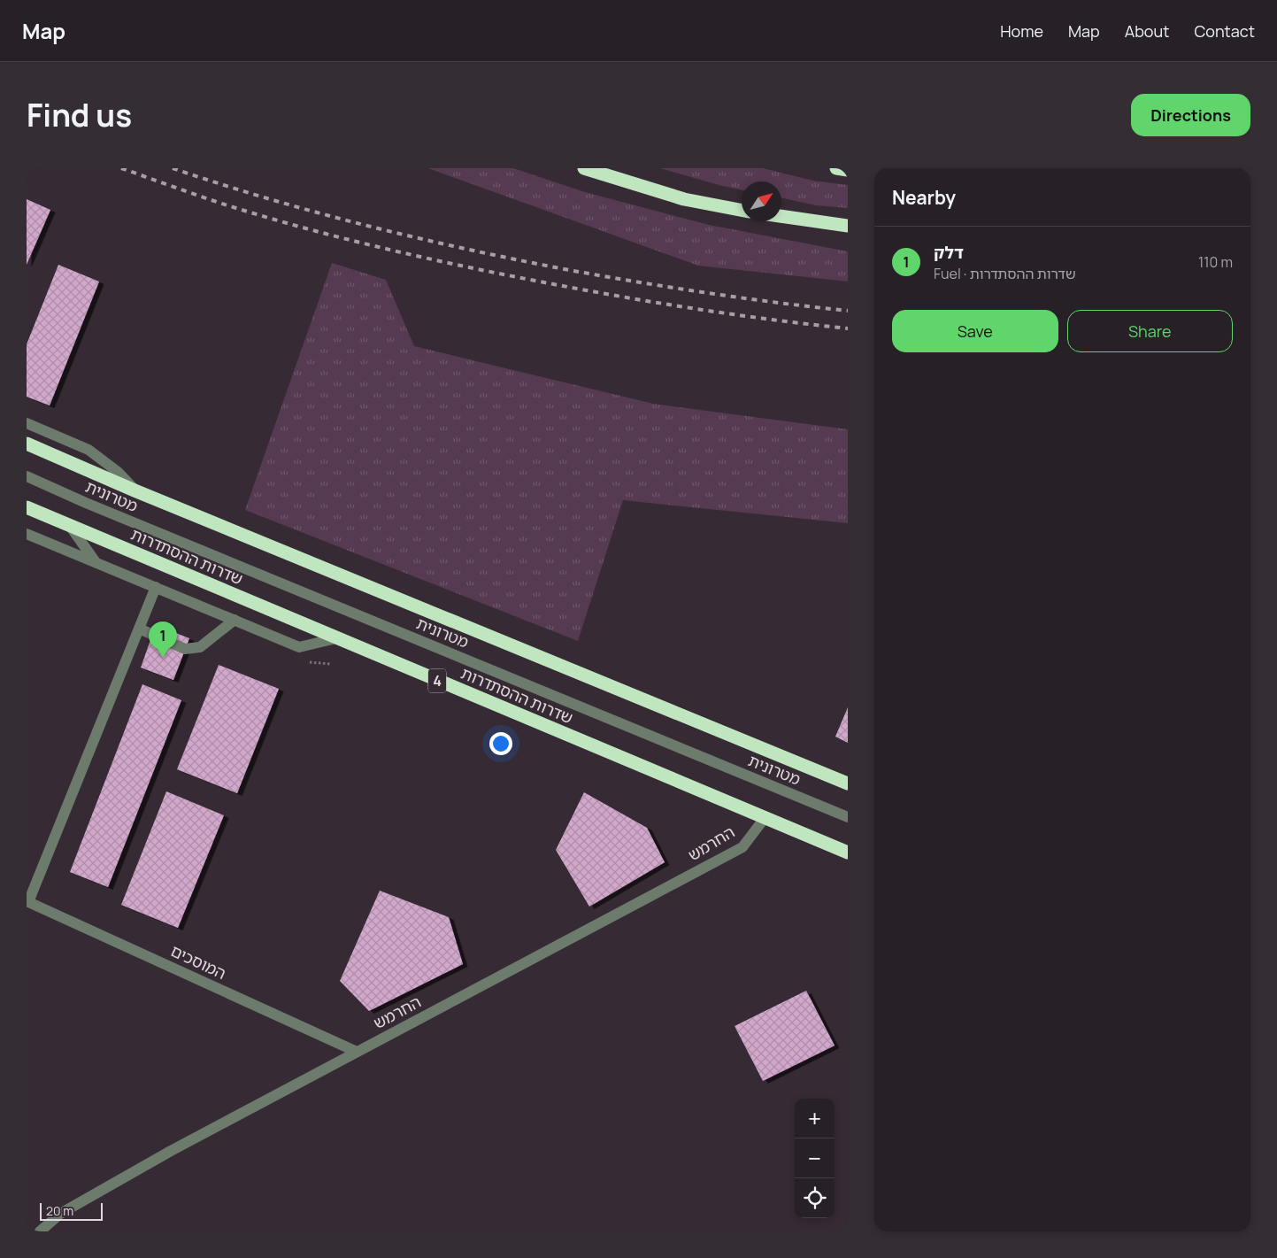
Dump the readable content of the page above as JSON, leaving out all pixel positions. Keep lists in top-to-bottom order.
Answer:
{
  "streets": {
    "highway": ["שדרות ההסתדרות", "4"],
    "street": ["מטרונית", "החרמש", "המוסכים"]
  },
  "crossings": [
    ["שדרות ההסתדרות", "החרמש"],
    ["החרמש", "המוסכים"]
  ],
  "scale_bar": "20 m",
  "north": "top right",
  "page": {
    "header": "Map",
    "nav": [
      "Home",
      "Map",
      "About",
      "Contact"
    ],
    "title": "Find us",
    "buttons": [
      "Directions",
      ["Save", "Share"]
    ],
    "heading": "Nearby",
    "list": [
      {
        "mark": "1",
        "name": "דלק",
        "note": "Fuel · שדרות ההסתדרות",
        "value": "110 m"
      }
    ],
    "pins": "1",
    "map_buttons": ["+", "−"],
    "scale": "20 m"
  }
}
